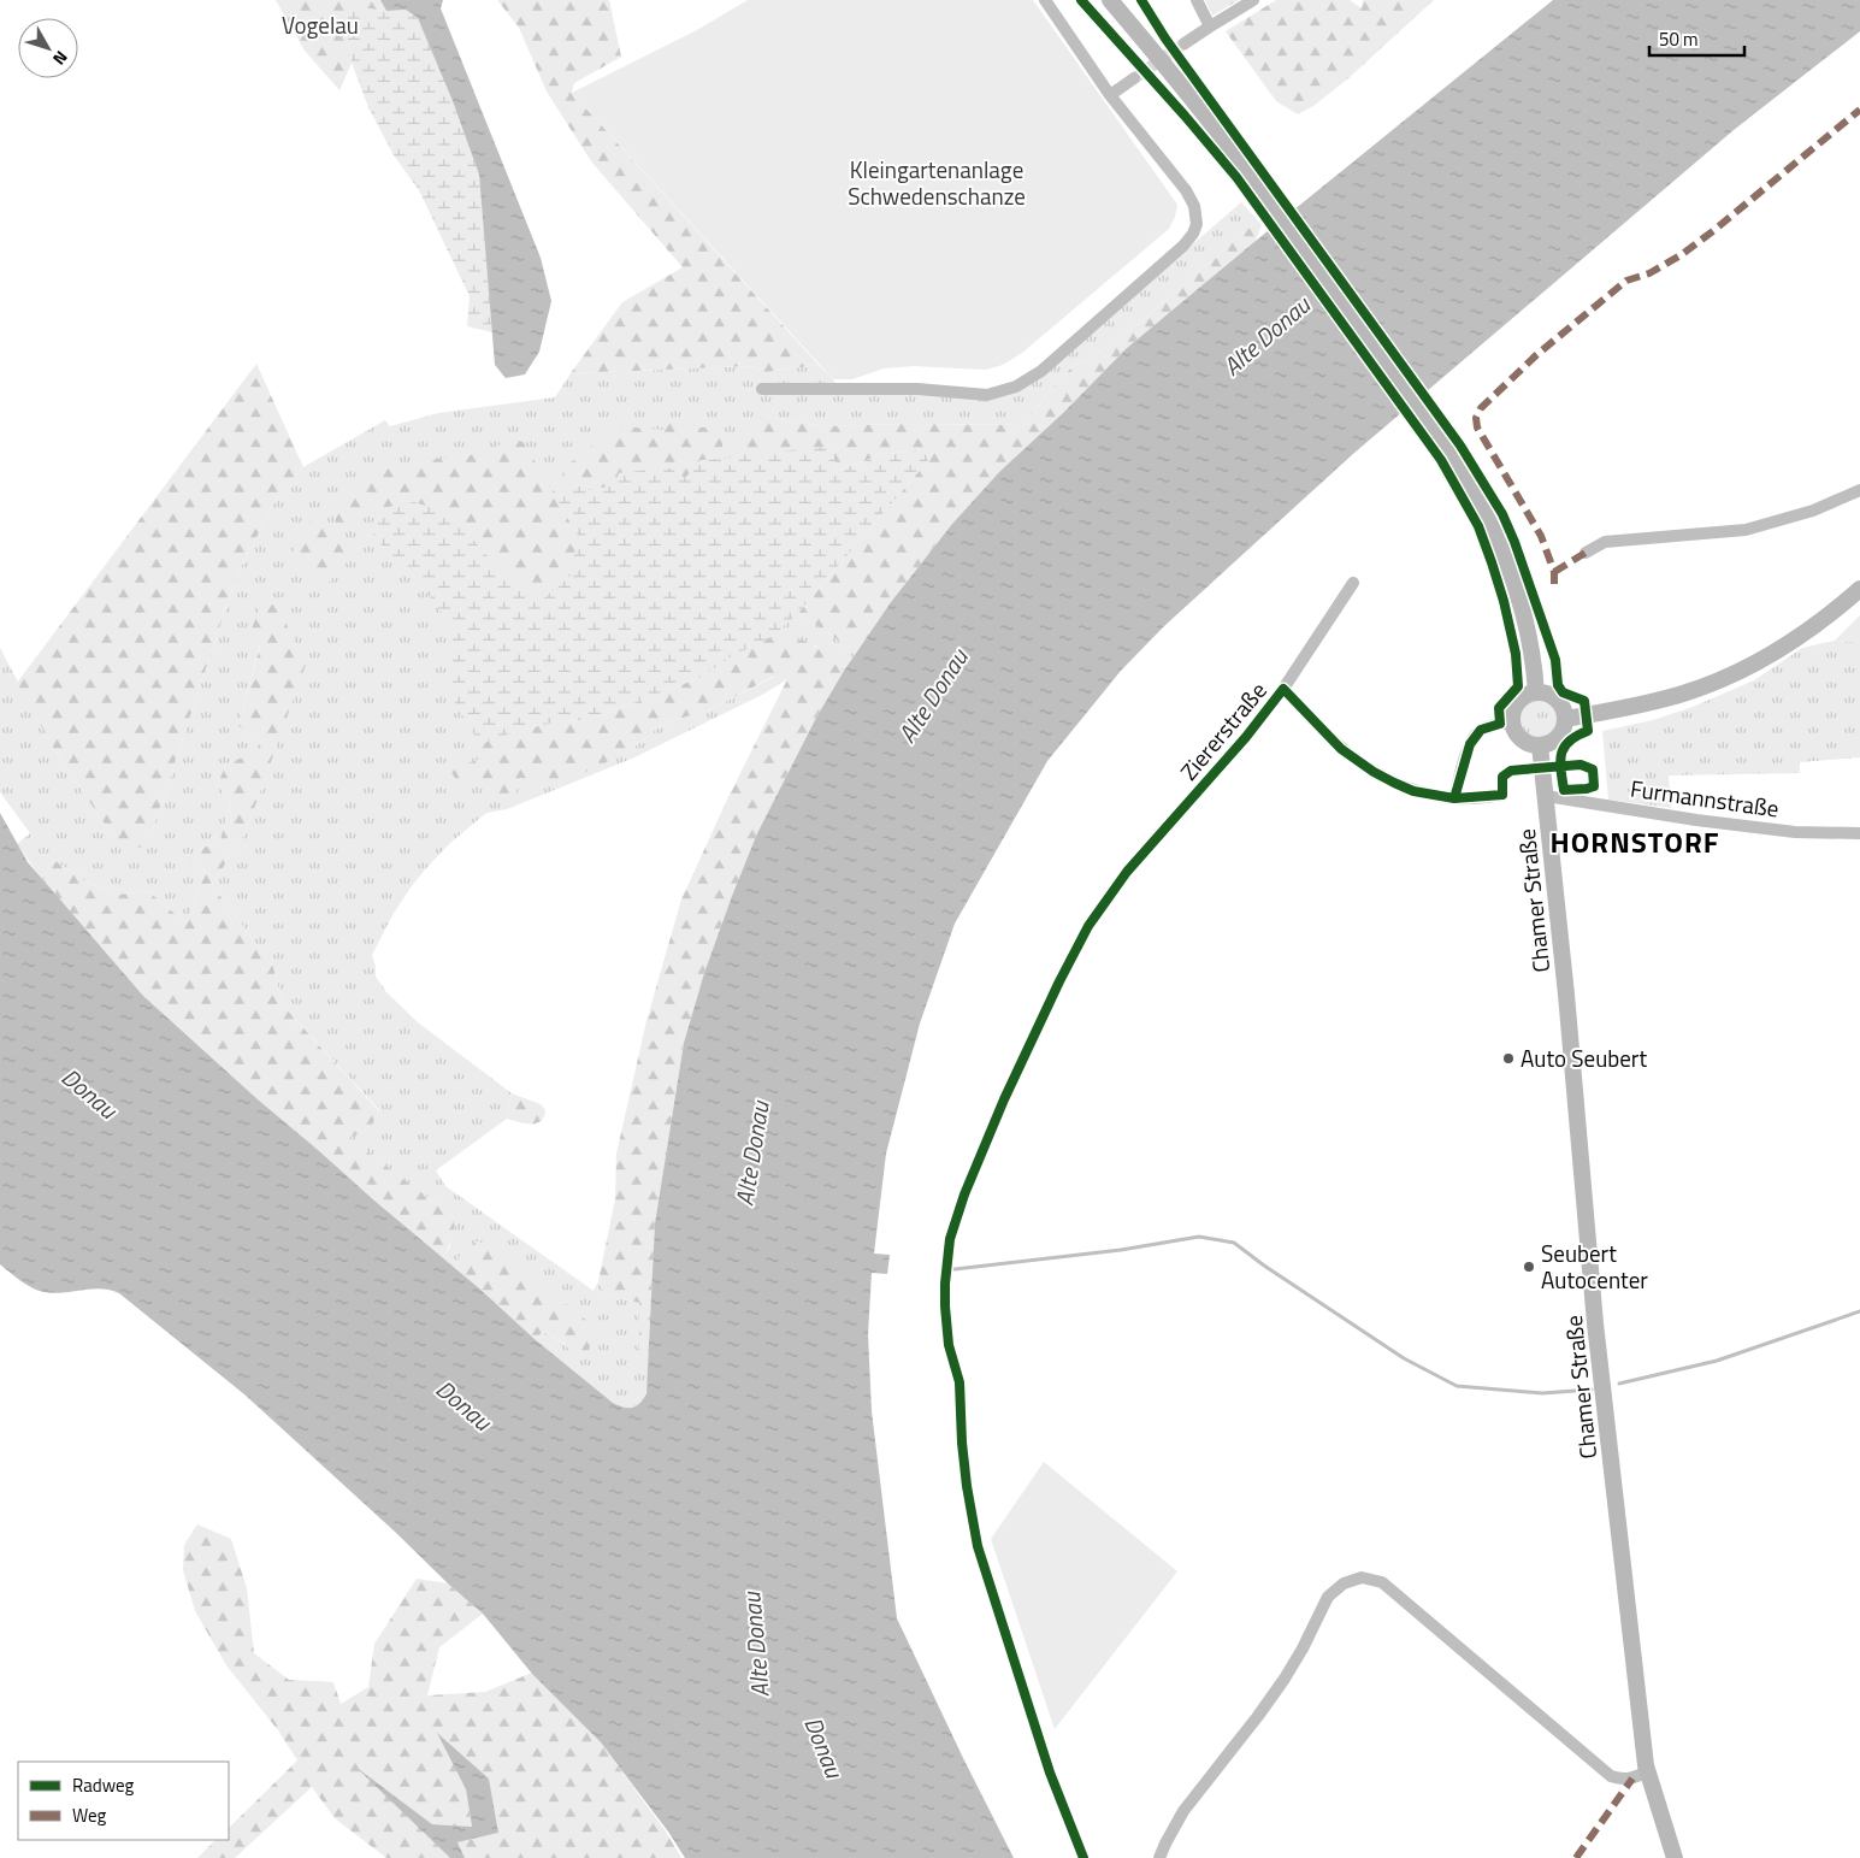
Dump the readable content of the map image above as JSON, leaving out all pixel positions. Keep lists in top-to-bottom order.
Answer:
{
  "streets": {
    "main road": ["Chamer Straße"],
    "street": ["Ziererstraße", "Furmannstraße"]
  },
  "crossings": [
    ["Furmannstraße", "Chamer Straße"]
  ],
  "districts": ["HORNSTORF"],
  "water": ["Alte Donau", "Donau"],
  "parks": ["Vogelau", "Kleingartenanlage Schwedenschanze"],
  "places": ["Auto Seubert", "Seubert Autocenter"],
  "legend": ["Radweg", "Weg"],
  "scale_bar": "50 m",
  "north": "bottom right"
}
